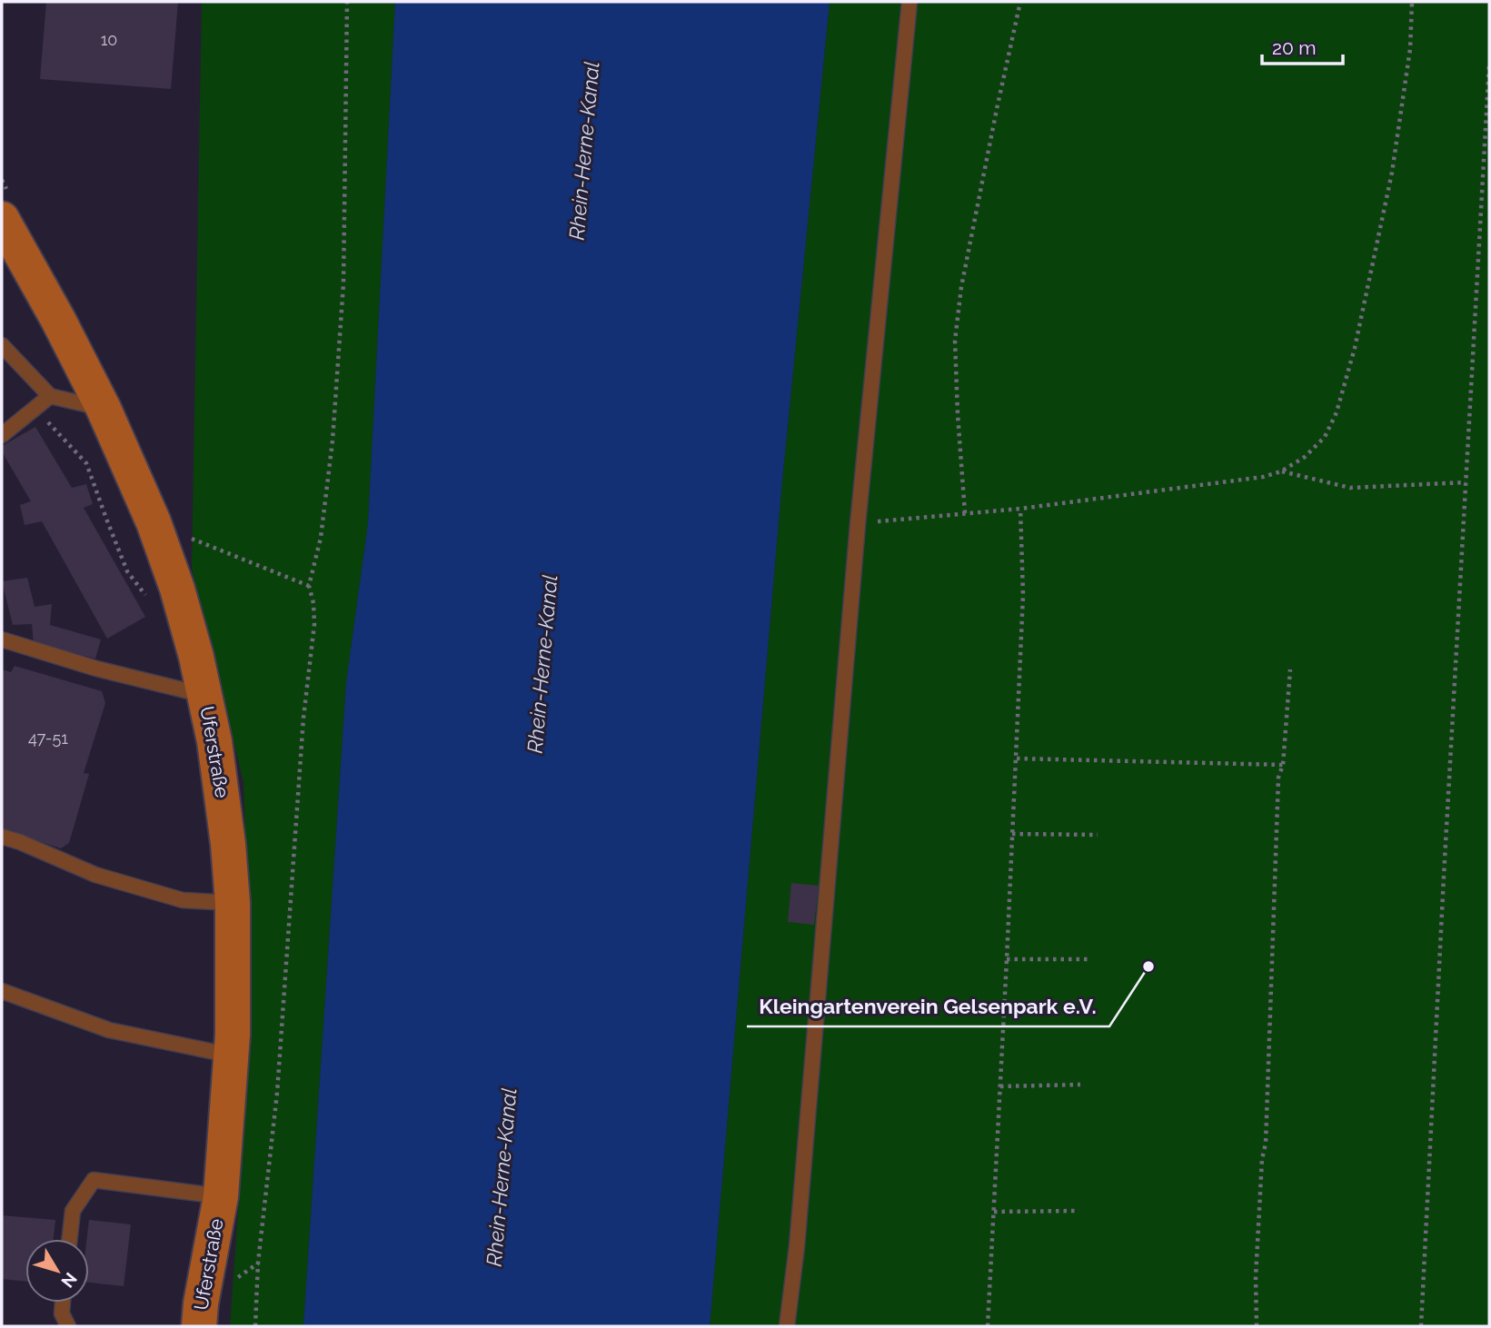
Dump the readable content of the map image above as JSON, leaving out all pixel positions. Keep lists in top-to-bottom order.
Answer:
{
  "streets": {
    "main road": ["Uferstraße"]
  },
  "water": ["Rhein-Herne-Kanal"],
  "places": ["Kleingartenverein Gelsenpark e.V."],
  "house_numbers": ["10", "47-51"],
  "scale_bar": "20 m",
  "north": "bottom right"
}
